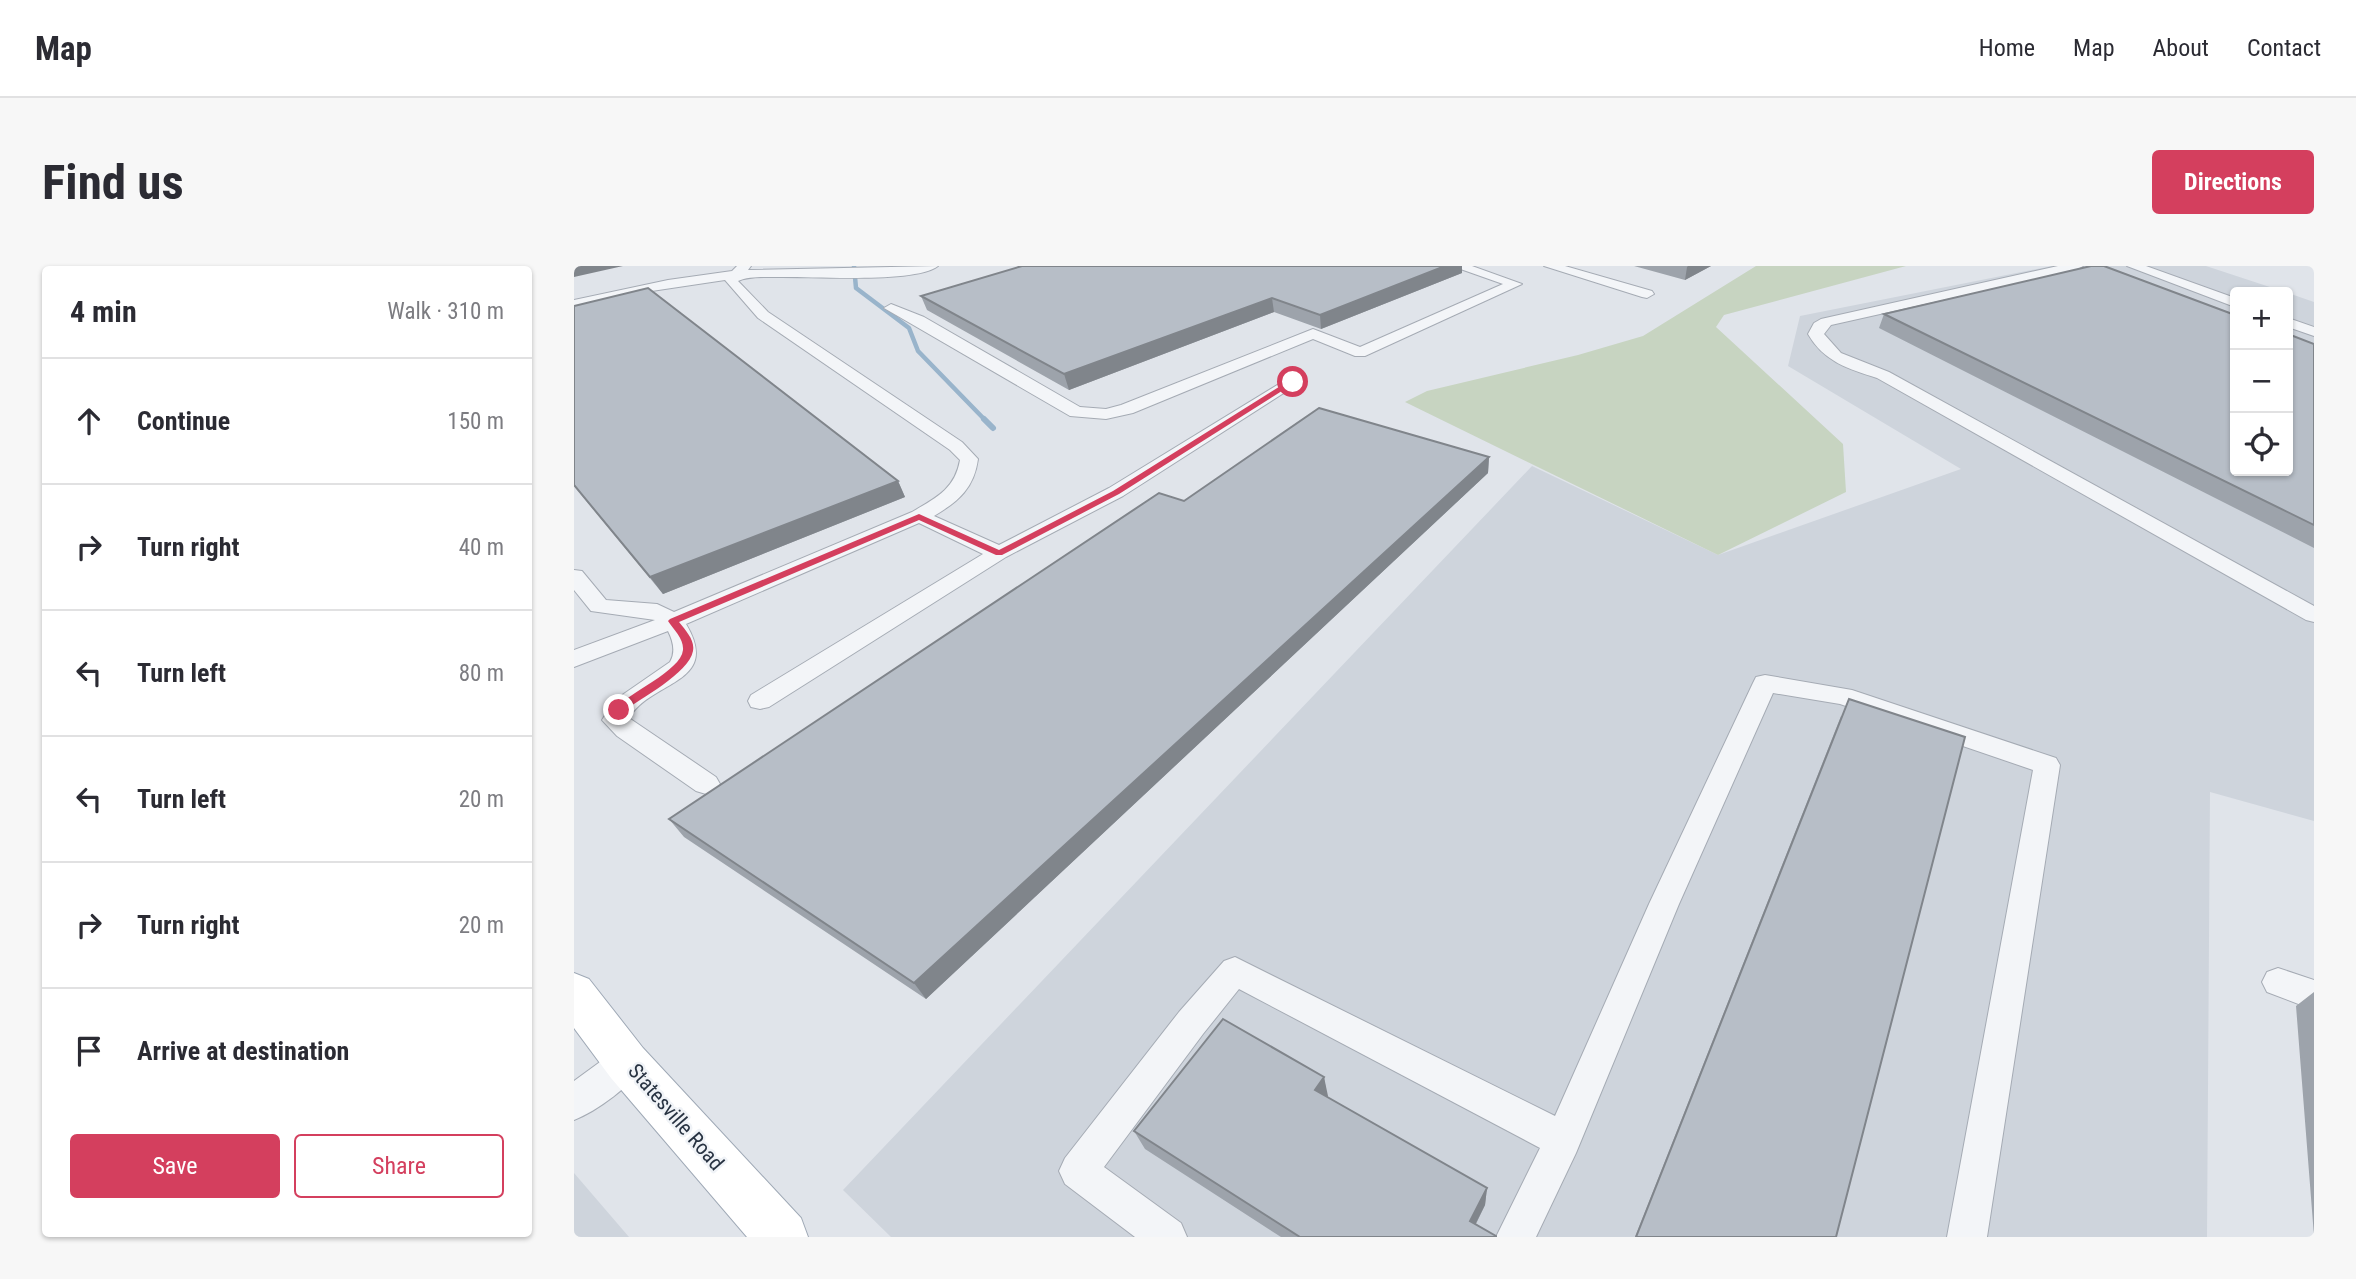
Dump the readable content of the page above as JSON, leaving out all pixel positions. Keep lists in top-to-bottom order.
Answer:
{
  "streets": {
    "main road": ["Statesville Road"]
  },
  "page": {
    "header": "Map",
    "nav": [
      "Home",
      "Map",
      "About",
      "Contact"
    ],
    "buttons": [
      "Directions",
      ["Save", "Share"]
    ],
    "title": "Find us",
    "heading": ["4 min", "Walk · 310 m"],
    "map_buttons": ["+", "−"],
    "list": [
      ["Continue", "150 m"],
      ["Turn right", "40 m"],
      ["Turn left", "80 m"],
      ["Turn left", "20 m"],
      ["Turn right", "20 m"],
      "Arrive at destination"
    ]
  }
}
